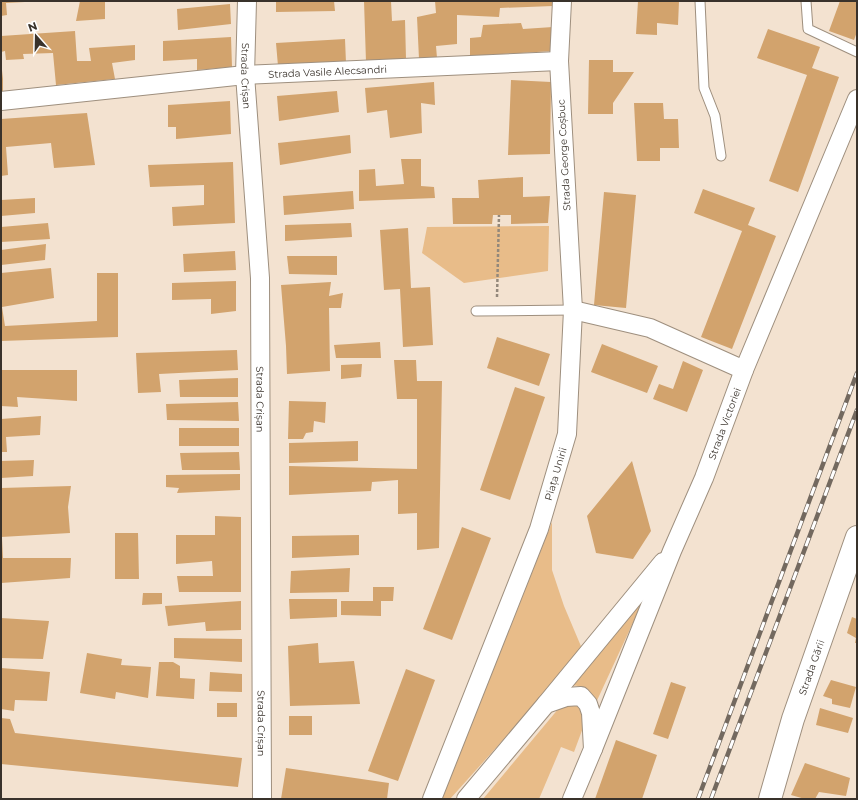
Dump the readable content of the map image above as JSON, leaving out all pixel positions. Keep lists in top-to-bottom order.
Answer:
{
  "streets": {
    "street": [
      "Strada Vasile Alecsandri",
      "Strada Crișan",
      "Strada George Coșbuc",
      "Strada Victoriei",
      "Piața Unirii",
      "Strada Gării"
    ]
  },
  "crossings": [
    ["Strada Vasile Alecsandri", "Strada Crișan"],
    ["Strada Vasile Alecsandri", "Strada George Coșbuc"],
    ["Strada George Coșbuc", "Piața Unirii"]
  ],
  "north": "top"
}
